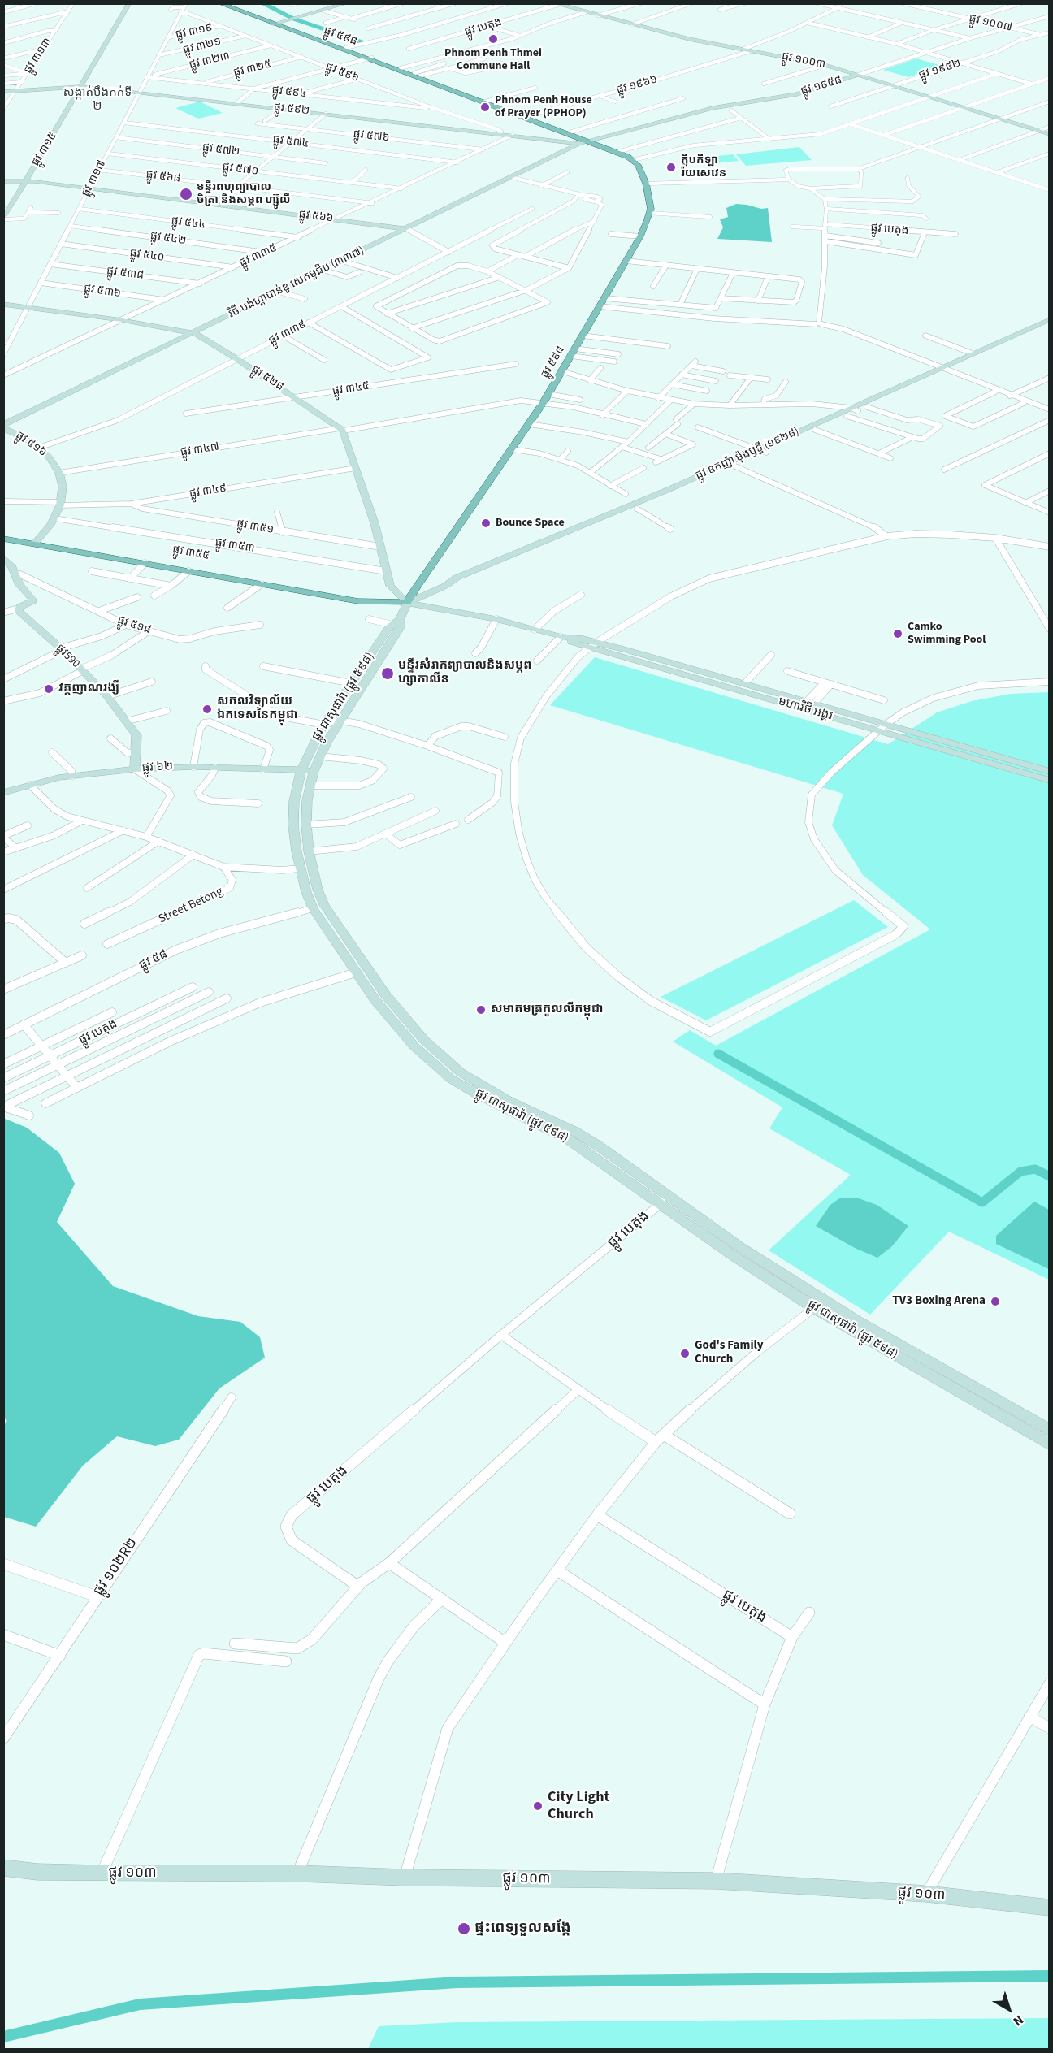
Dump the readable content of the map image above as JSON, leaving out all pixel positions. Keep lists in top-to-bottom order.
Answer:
{
  "streets": {
    "main road": ["ផ្លូវ ៥៩៨", "ផ្លូវ ៣៥៥"],
    "street": [
      "ផ្លូវ ១០០៧",
      "ផ្លូវ បេតុង",
      "ផ្លូវ ៣១៩",
      "ផ្លូវ ៣២១",
      "ផ្លូវ ៣១៣",
      "ផ្លូវ ៣២៣",
      "ផ្លូវ ១០០៣",
      "ផ្លូវ ៣២៥",
      "ផ្លូវ ១៩៥២",
      "ផ្លូវ ៥៩៦",
      "ផ្លូវ ១៩៦៦",
      "ផ្លូវ ១៩៥៨",
      "ផ្លូវ ៥៩៤",
      "ផ្លូវ ៥៩២",
      "ផ្លូវ ៥៧៦",
      "ផ្លូវ ៥៧៤",
      "ផ្លូវ ៣១៥",
      "ផ្លូវ ៥៧២",
      "ផ្លូវ ៥៧០",
      "ផ្លូវ ៥៦៨",
      "ផ្លូវ ៣១៧",
      "ផ្លូវ ៥៦៦",
      "ផ្លូវ ៥៤៤",
      "ផ្លូវ ៥៤២",
      "ផ្លូវ ៥៤០",
      "ផ្លូវ ៣៣៥",
      "ផ្លូវ ៥៣៨",
      "វិថី បង់ហ្គាបាន់ឌូ សេកមូជីប (៣៣៧)",
      "ផ្លូវ ៥៣៦",
      "ផ្លូវ ៣៣៩",
      "ផ្លូវ ៥២៨",
      "ផ្លូវ ៣៤៥",
      "ផ្លូវ ៥១៦",
      "ផ្លូវ ៣៤៧",
      "ផ្លូវ ឧកញ៉ា ម៉ុងឫទ្ធី (១៩២៨)",
      "ផ្លូវ ៣៤៩",
      "ផ្លូវ ៣៥១",
      "ផ្លូវ ៣៥៣",
      "ផ្លូវ ៥១៨",
      "ផ្លូវ590",
      "ផ្លូវ ជាសុផារ៉ា (ផ្លូវ ៥៩៨)",
      "មហាវិថី អង្គរ",
      "ផ្លូវ ៦២",
      "Street Betong",
      "ផ្លូវ ៥៨",
      "ផ្លូវ ១០២R២",
      "ផ្លូវ ១០៣"
    ]
  },
  "crossings": [
    ["ផ្លូវ ១០០៧", "ផ្លូវ ១៩៥២"],
    ["ផ្លូវ ១០០៧", "ផ្លូវ ១៩៥៨"],
    ["ផ្លូវ បេតុង", "ផ្លូវ ១០០៣"],
    ["ផ្លូវ បេតុង", "ផ្លូវ ជាសុផារ៉ា (ផ្លូវ ៥៩៨)"],
    ["ផ្លូវ ៣១៩", "ផ្លូវ ៥៩៦"],
    ["ផ្លូវ ៣១៩", "ផ្លូវ ៣១៧"],
    ["ផ្លូវ ៥៩៨", "ផ្លូវ ១៩៦៦"],
    ["ផ្លូវ ៥៩៨", "ផ្លូវ ១៩៥៨"],
    ["ផ្លូវ ៥៩៨", "វិថី បង់ហ្គាបាន់ឌូ សេកមូជីប (៣៣៧)"],
    ["ផ្លូវ ៥៩៨", "ផ្លូវ ៣៤៧"],
    ["ផ្លូវ ៥៩៨", "ផ្លូវ ឧកញ៉ា ម៉ុងឫទ្ធី (១៩២៨)"],
    ["ផ្លូវ ៥៩៨", "ផ្លូវ ៣៥៥"],
    ["ផ្លូវ ៥៩៨", "ផ្លូវ ជាសុផារ៉ា (ផ្លូវ ៥៩៨)"],
    ["ផ្លូវ ៥៩៨", "មហាវិថី អង្គរ"],
    ["ផ្លូវ ៣២១", "ផ្លូវ ៥៩៦"],
    ["ផ្លូវ ៣២១", "ផ្លូវ ៣១៧"],
    ["ផ្លូវ ៣១៣", "ផ្លូវ ៥៩២"],
    ["ផ្លូវ ៣២៣", "ផ្លូវ ៥៩៦"],
    ["ផ្លូវ ៣២៣", "ផ្លូវ ៥៩៤"],
    ["ផ្លូវ ៣២៣", "ផ្លូវ ៣១៧"],
    ["ផ្លូវ ១០០៣", "ផ្លូវ ១៩៥២"],
    ["ផ្លូវ ១០០៣", "ផ្លូវ ១៩៦៦"],
    ["ផ្លូវ ១០០៣", "ផ្លូវ ១៩៥៨"],
    ["ផ្លូវ ៣២៥", "ផ្លូវ ៥៩៦"],
    ["ផ្លូវ ៣២៥", "ផ្លូវ ៥៩៤"],
    ["ផ្លូវ ៥៩៦", "ផ្លូវ ៥៩៤"],
    ["ផ្លូវ ៥៩៦", "ផ្លូវ ៥៩២"],
    ["ផ្លូវ ៥៩៦", "ផ្លូវ ៣១៧"],
    ["ផ្លូវ ១៩៥៨", "វិថី បង់ហ្គាបាន់ឌូ សេកមូជីប (៣៣៧)"],
    ["ផ្លូវ ៥៩៤", "ផ្លូវ ៣១៧"],
    ["ផ្លូវ ៥៩២", "ផ្លូវ ៣១៥"],
    ["ផ្លូវ ៥៩២", "ផ្លូវ ៣១៧"],
    ["ផ្លូវ ៥៩២", "ផ្លូវ ៣៣៥"],
    ["ផ្លូវ ៥៩២", "វិថី បង់ហ្គាបាន់ឌូ សេកមូជីប (៣៣៧)"],
    ["ផ្លូវ ៥៧៦", "ផ្លូវ ៣៣៥"],
    ["ផ្លូវ ៥៧៤", "ផ្លូវ ៣១៧"],
    ["ផ្លូវ ៥៧៤", "ផ្លូវ ៣៣៥"],
    ["ផ្លូវ ៣១៥", "ផ្លូវ ៥៦៦"],
    ["ផ្លូវ ៥៧២", "ផ្លូវ ៣១៧"],
    ["ផ្លូវ ៥៧០", "ផ្លូវ ៣១៧"],
    ["ផ្លូវ ៥៧០", "ផ្លូវ ៣៣៥"],
    ["ផ្លូវ ៥៦៨", "ផ្លូវ ៣១៧"],
    ["ផ្លូវ ៥៦៨", "ផ្លូវ ៣៣៥"],
    ["ផ្លូវ ៣១៧", "ផ្លូវ ៥៦៦"],
    ["ផ្លូវ ៣១៧", "ផ្លូវ ៥៤៤"],
    ["ផ្លូវ ៣១៧", "ផ្លូវ ៥៤២"],
    ["ផ្លូវ ៣១៧", "ផ្លូវ ៥៤០"],
    ["ផ្លូវ ៣១៧", "ផ្លូវ ៥៣៨"],
    ["ផ្លូវ ៣១៧", "ផ្លូវ ៥៣៦"],
    ["ផ្លូវ ៣១៧", "ផ្លូវ ៥២៨"],
    ["ផ្លូវ ៥៦៦", "ផ្លូវ ៣៣៥"],
    ["ផ្លូវ ៥៦៦", "វិថី បង់ហ្គាបាន់ឌូ សេកមូជីប (៣៣៧)"],
    ["ផ្លូវ ៥៦៦", "ផ្លូវ ៣៣៩"],
    ["ផ្លូវ ៥៤៤", "ផ្លូវ ៣៣៥"],
    ["ផ្លូវ ៥៤២", "ផ្លូវ ៣៣៥"],
    ["ផ្លូវ ៥៤០", "ផ្លូវ ៣៣៥"],
    ["ផ្លូវ ៣៣៥", "ផ្លូវ ៥៣៨"],
    ["ផ្លូវ ៣៣៥", "ផ្លូវ ៥៣៦"],
    ["ផ្លូវ ៣៣៥", "ផ្លូវ ៥២៨"],
    ["វិថី បង់ហ្គាបាន់ឌូ សេកមូជីប (៣៣៧)", "ផ្លូវ ៥២៨"],
    ["វិថី បង់ហ្គាបាន់ឌូ សេកមូជីប (៣៣៧)", "ផ្លូវ ៥១៦"],
    ["ផ្លូវ ៣៣៩", "ផ្លូវ ៥២៨"],
    ["ផ្លូវ ៣៣៩", "ផ្លូវ ៥១៦"],
    ["ផ្លូវ ៥២៨", "ផ្លូវ ៣៤៥"],
    ["ផ្លូវ ៥២៨", "ផ្លូវ ៣៤៧"],
    ["ផ្លូវ ៥១៦", "ផ្លូវ ៣៤៧"],
    ["ផ្លូវ ឧកញ៉ា ម៉ុងឫទ្ធី (១៩២៨)", "ផ្លូវ ៣៥៥"],
    ["ផ្លូវ ឧកញ៉ា ម៉ុងឫទ្ធី (១៩២៨)", "ផ្លូវ ជាសុផារ៉ា (ផ្លូវ ៥៩៨)"],
    ["ផ្លូវ ឧកញ៉ា ម៉ុងឫទ្ធី (១៩២៨)", "មហាវិថី អង្គរ"],
    ["ផ្លូវ ៣៤៩", "ផ្លូវ ៣៥១"],
    ["ផ្លូវ ៣៥៥", "ផ្លូវ ជាសុផារ៉ា (ផ្លូវ ៥៩៨)"],
    ["ផ្លូវ ៣៥៥", "មហាវិថី អង្គរ"],
    ["ផ្លូវ590", "ផ្លូវ ៦២"],
    ["ផ្លូវ ជាសុផារ៉ា (ផ្លូវ ៥៩៨)", "មហាវិថី អង្គរ"],
    ["ផ្លូវ ជាសុផារ៉ា (ផ្លូវ ៥៩៨)", "ផ្លូវ ៦២"],
    ["ផ្លូវ ជាសុផារ៉ា (ផ្លូវ ៥៩៨)", "ផ្លូវ ៥៨"]
  ],
  "districts": ["សង្កាត់បឹងកក់ទី ២"],
  "places": [
    "Phnom Penh Thmei Commune Hall",
    "Phnom Penh House of Prayer (PPHOP)",
    "ក្លិបកីឡា រ៉យសេវេន",
    "មន្ទីរពហុព្យាបាល ចិត្រា និងសម្ភព ហ្ស៊ូលី",
    "Bounce Space",
    "Camko Swimming Pool",
    "មន្ទីរសំរាកព្យាបាលនិងសម្ភព ហ្សាកាលីន",
    "វត្តញាណរង្សី",
    "សកលវិទ្យាល័យ ឯកទេសនៃកម្ពុជា",
    "សមាគមត្រកូលលីកម្ពុជា",
    "TV3 Boxing Arena",
    "God's Family Church",
    "City Light Church",
    "ផ្ទះពេទ្យទួលសង្កែ"
  ],
  "north": "bottom right"
}
